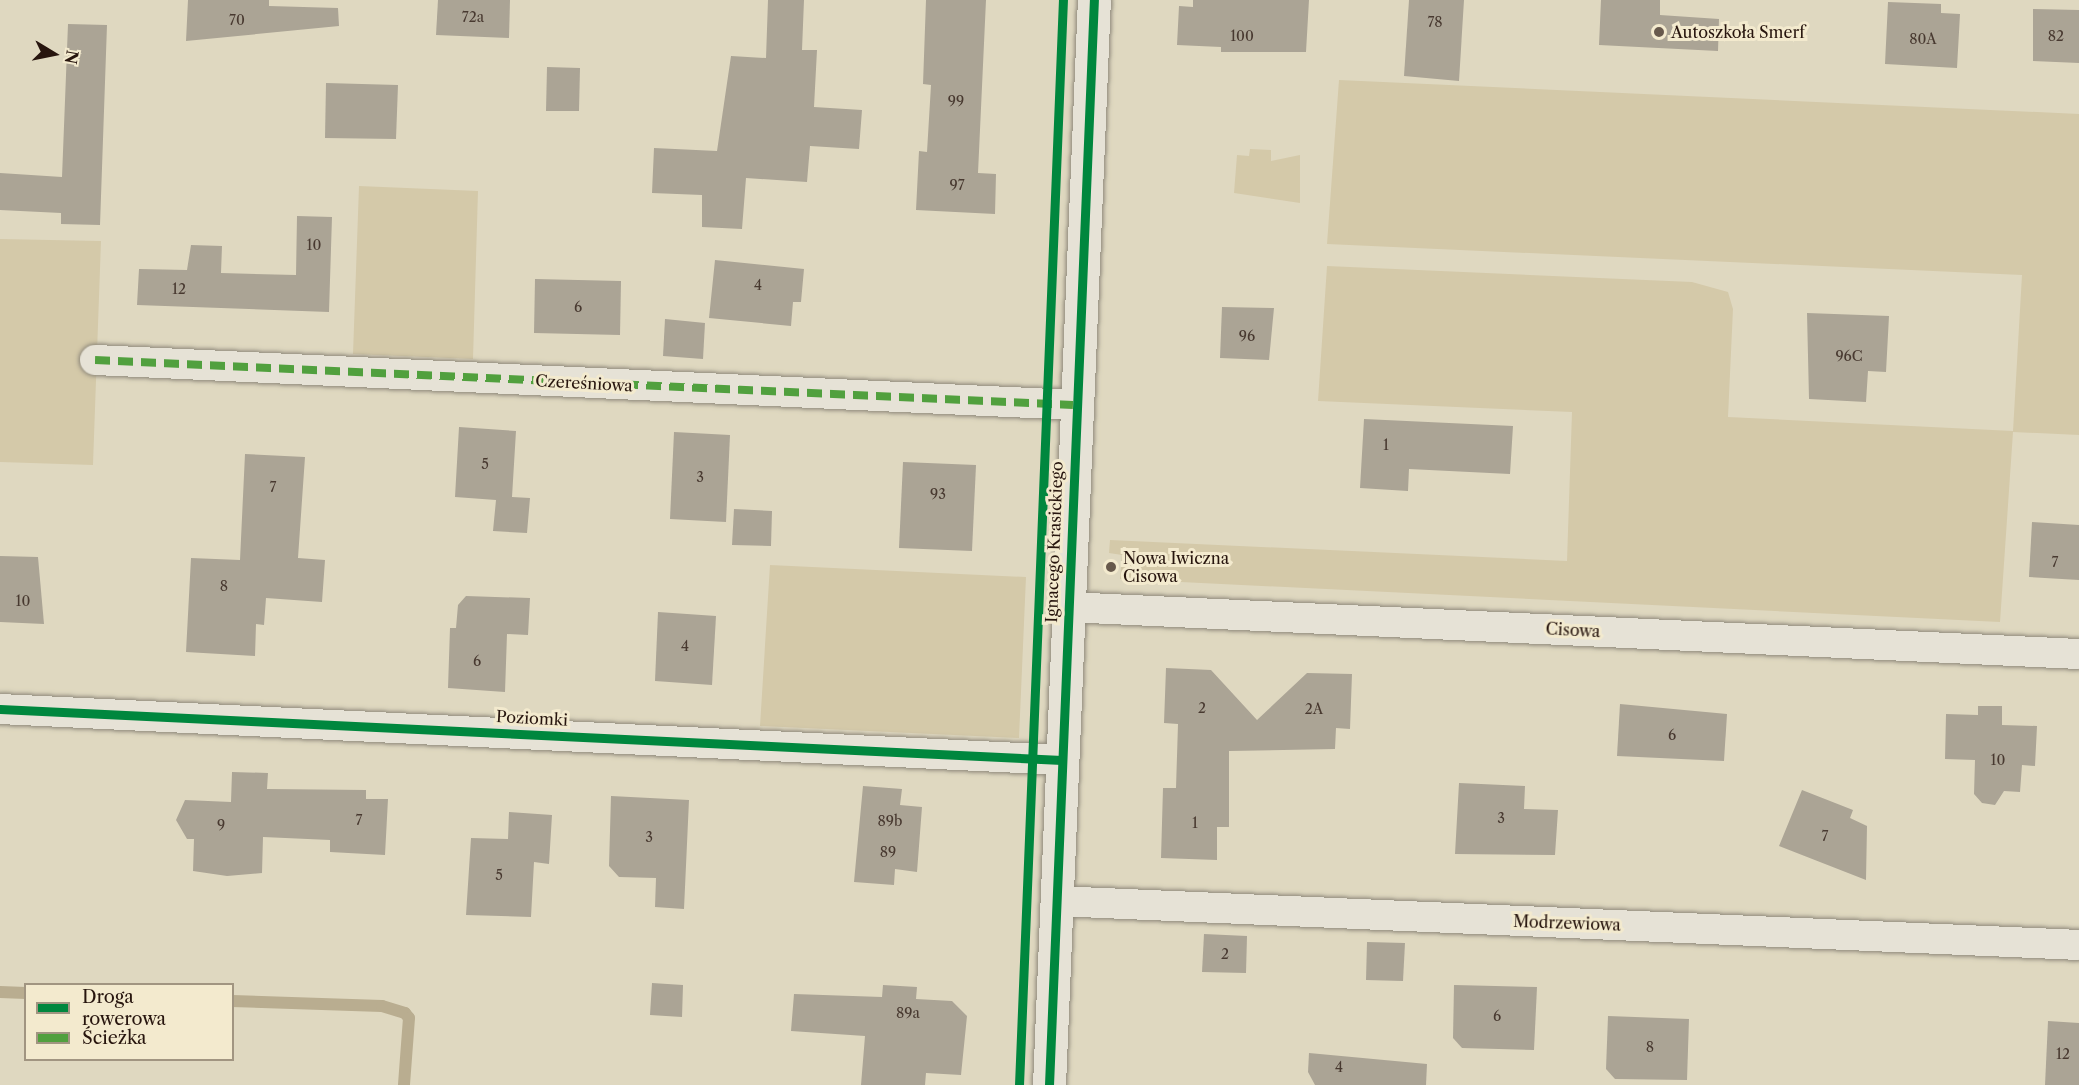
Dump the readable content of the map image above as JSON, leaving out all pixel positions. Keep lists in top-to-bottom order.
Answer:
{
  "streets": {
    "street": [
      "Czereśniowa",
      "Ignacego Krasickiego",
      "Cisowa",
      "Poziomki",
      "Modrzewiowa"
    ]
  },
  "crossings": [
    ["Czereśniowa", "Ignacego Krasickiego"],
    ["Ignacego Krasickiego", "Cisowa"],
    ["Ignacego Krasickiego", "Poziomki"],
    ["Ignacego Krasickiego", "Modrzewiowa"]
  ],
  "places": ["Autoszkoła Smerf", "Nowa Iwiczna Cisowa"],
  "house_numbers": [
    "72a",
    "70",
    "78",
    "100",
    "82",
    "80A",
    "99",
    "97",
    "10",
    "4",
    "12",
    "6",
    "96",
    "96C",
    "1",
    "5",
    "3",
    "7",
    "93",
    "7",
    "8",
    "10",
    "4",
    "6",
    "2",
    "2A",
    "6",
    "10",
    "3",
    "7",
    "89b",
    "1",
    "9",
    "7",
    "3",
    "89",
    "5",
    "2",
    "89a",
    "6",
    "8",
    "12",
    "4"
  ],
  "legend": ["Droga rowerowa", "Ścieżka"],
  "north": "right"
}
